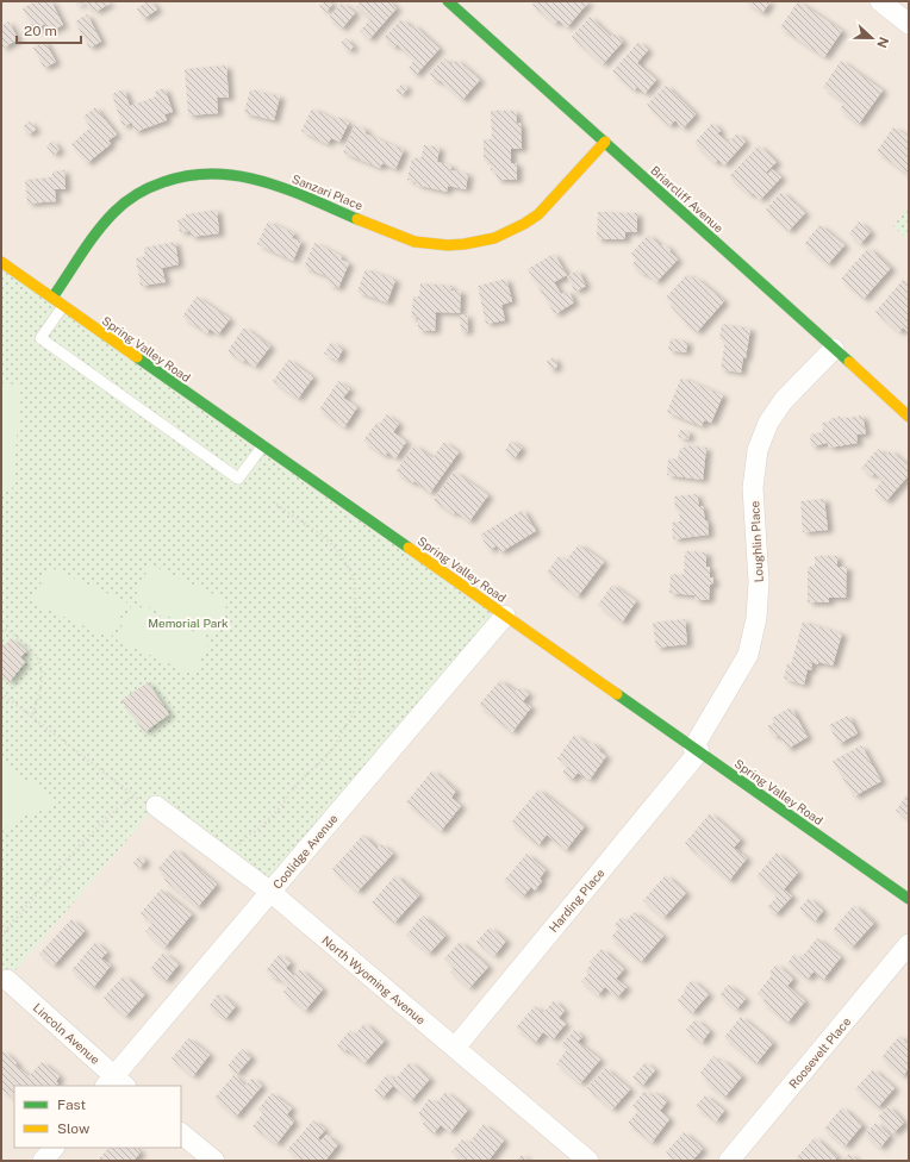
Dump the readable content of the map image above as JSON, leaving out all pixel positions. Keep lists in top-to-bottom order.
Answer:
{
  "streets": {
    "street": [
      "Sanzari Place",
      "Briarcliff Avenue",
      "Spring Valley Road",
      "Loughlin Place",
      "Coolidge Avenue",
      "Harding Place",
      "North Wyoming Avenue",
      "Lincoln Avenue",
      "Roosevelt Place"
    ]
  },
  "crossings": [
    ["Sanzari Place", "Briarcliff Avenue"],
    ["Sanzari Place", "Spring Valley Road"],
    ["Briarcliff Avenue", "Loughlin Place"],
    ["Spring Valley Road", "Loughlin Place"],
    ["Spring Valley Road", "Coolidge Avenue"],
    ["Spring Valley Road", "Harding Place"],
    ["Loughlin Place", "Harding Place"],
    ["Coolidge Avenue", "North Wyoming Avenue"],
    ["Coolidge Avenue", "Lincoln Avenue"],
    ["Harding Place", "North Wyoming Avenue"]
  ],
  "parks": ["Memorial Park"],
  "legend": ["Fast", "Slow"],
  "scale_bar": "20 m",
  "north": "right"
}
